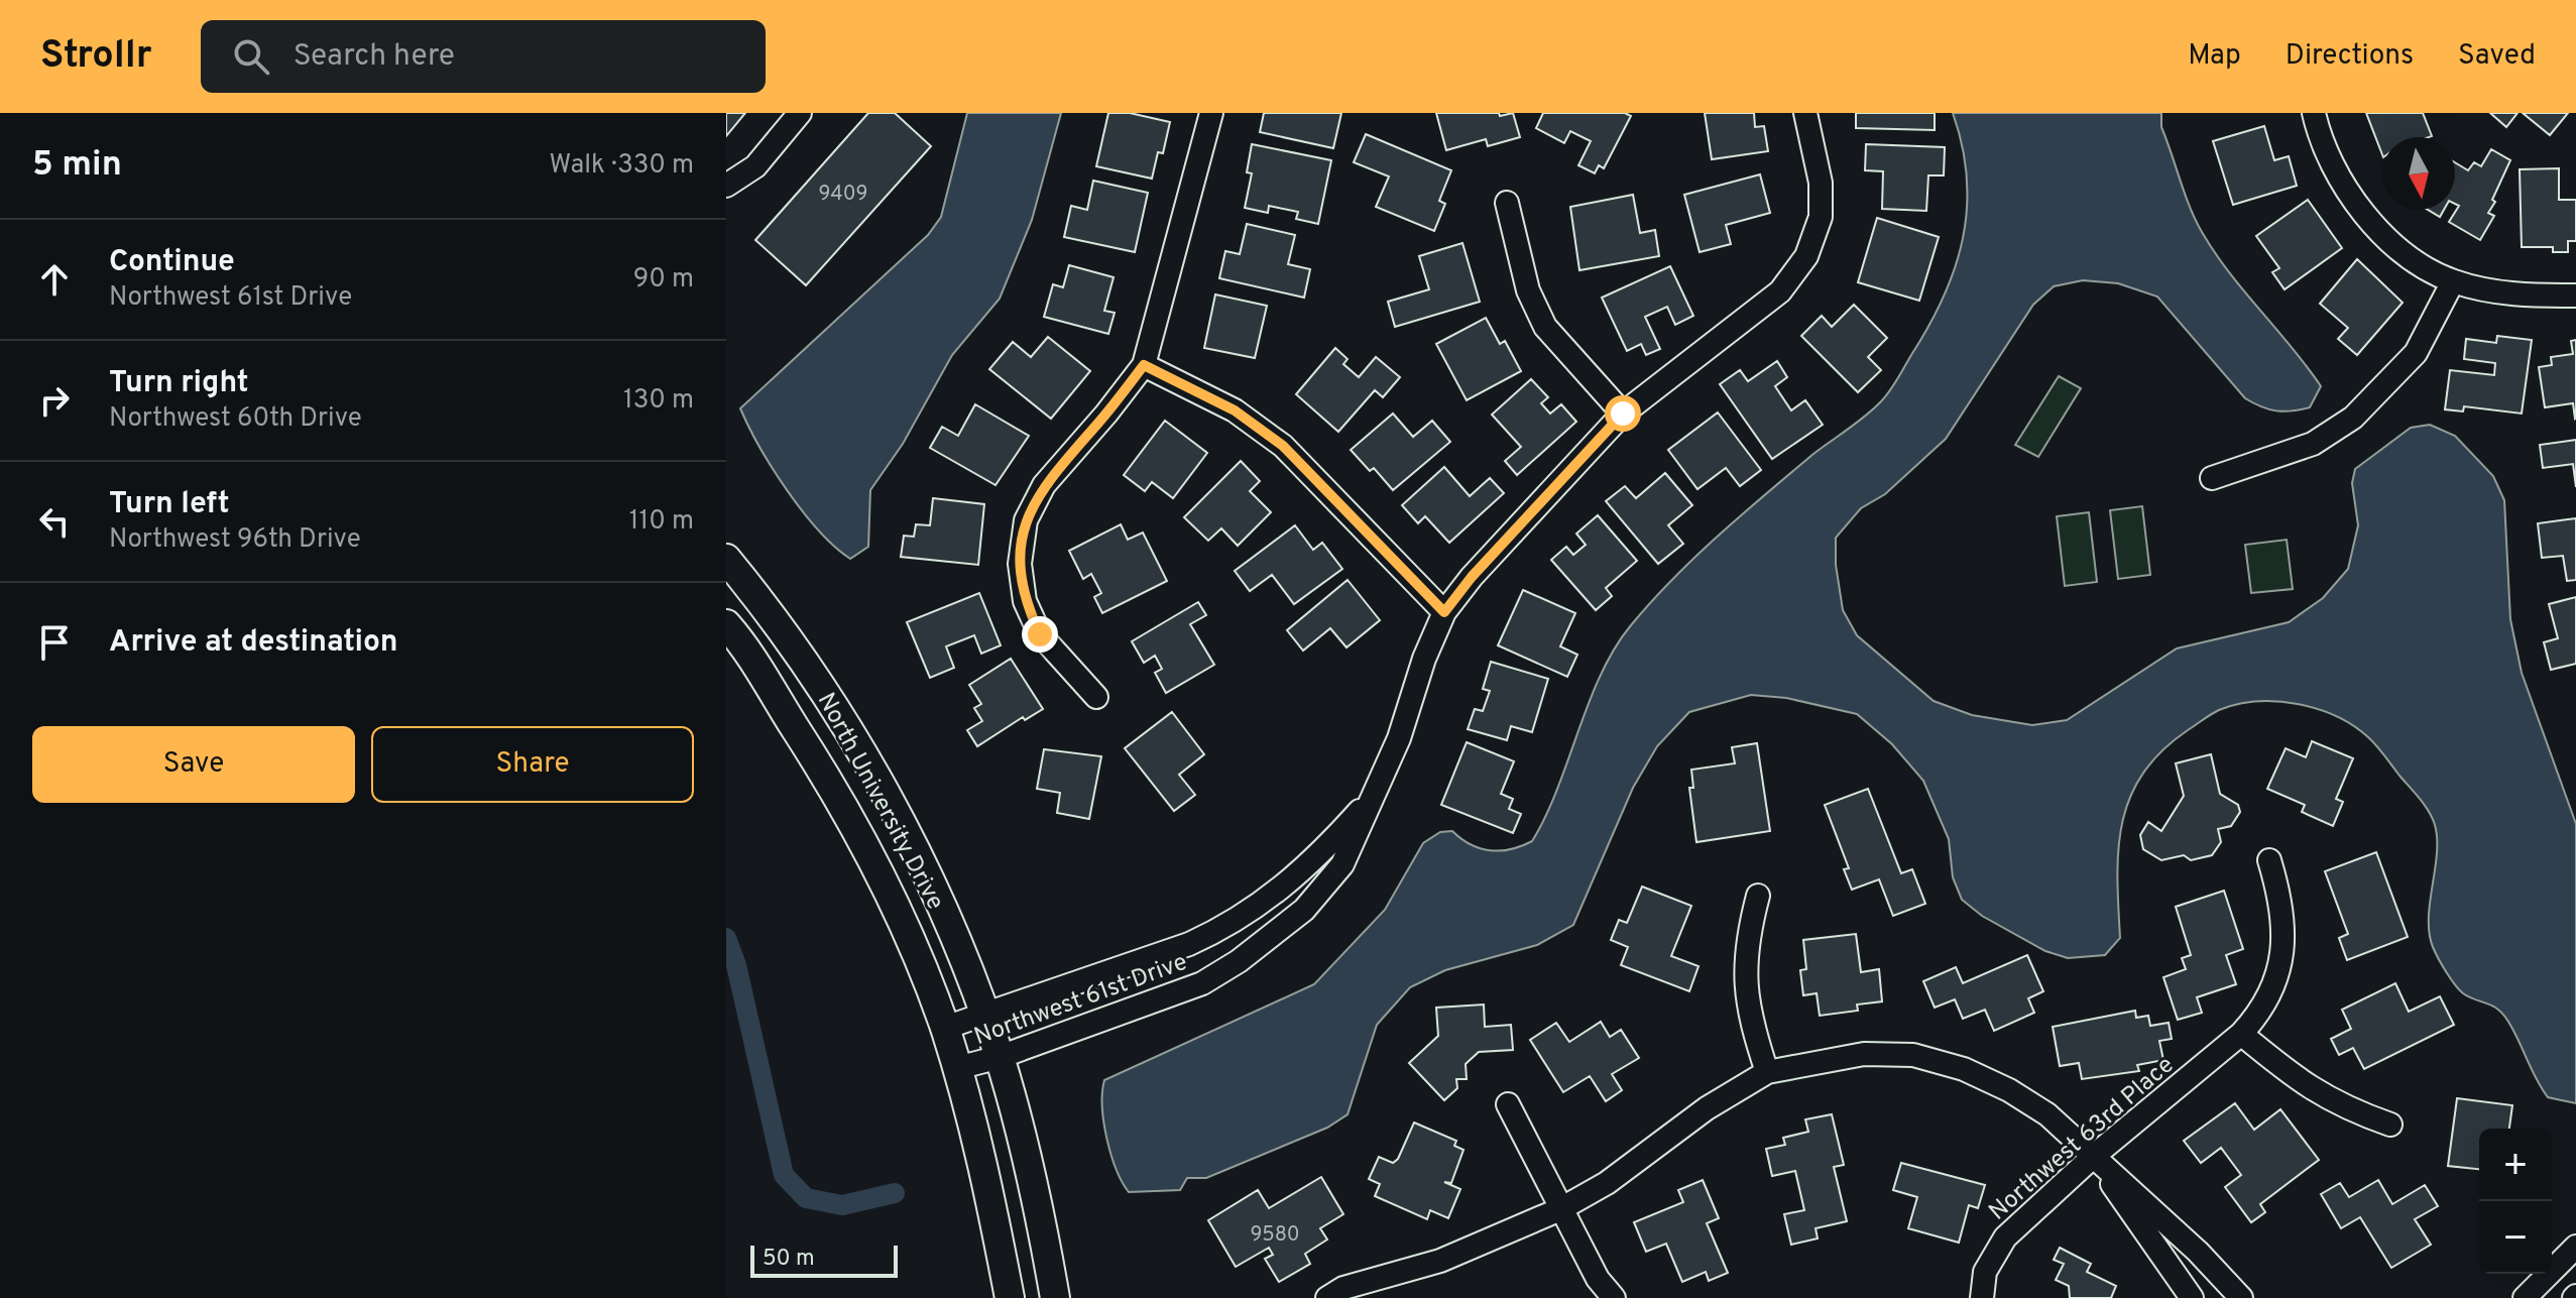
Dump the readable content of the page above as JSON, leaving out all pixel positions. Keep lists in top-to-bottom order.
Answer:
{
  "streets": {
    "main road": ["North University Drive"],
    "street": ["Northwest 61st Drive", "Northwest 63rd Place"]
  },
  "crossings": [
    ["North University Drive", "Northwest 61st Drive"]
  ],
  "house_numbers": ["9409", "9580"],
  "scale_bar": "50 m",
  "north": "bottom",
  "page": {
    "header": "Strollr",
    "search": "Search here",
    "nav": ["Map", "Directions", "Saved"],
    "heading": ["5 min", "Walk · 330 m"],
    "list": [
      ["Continue", "Northwest 61st Drive", "90 m"],
      ["Turn right", "Northwest 60th Drive", "130 m"],
      ["Turn left", "Northwest 96th Drive", "110 m"],
      "Arrive at destination"
    ],
    "buttons": ["Save", "Share"],
    "map_buttons": ["+", "−"],
    "scale": "50 m"
  }
}
